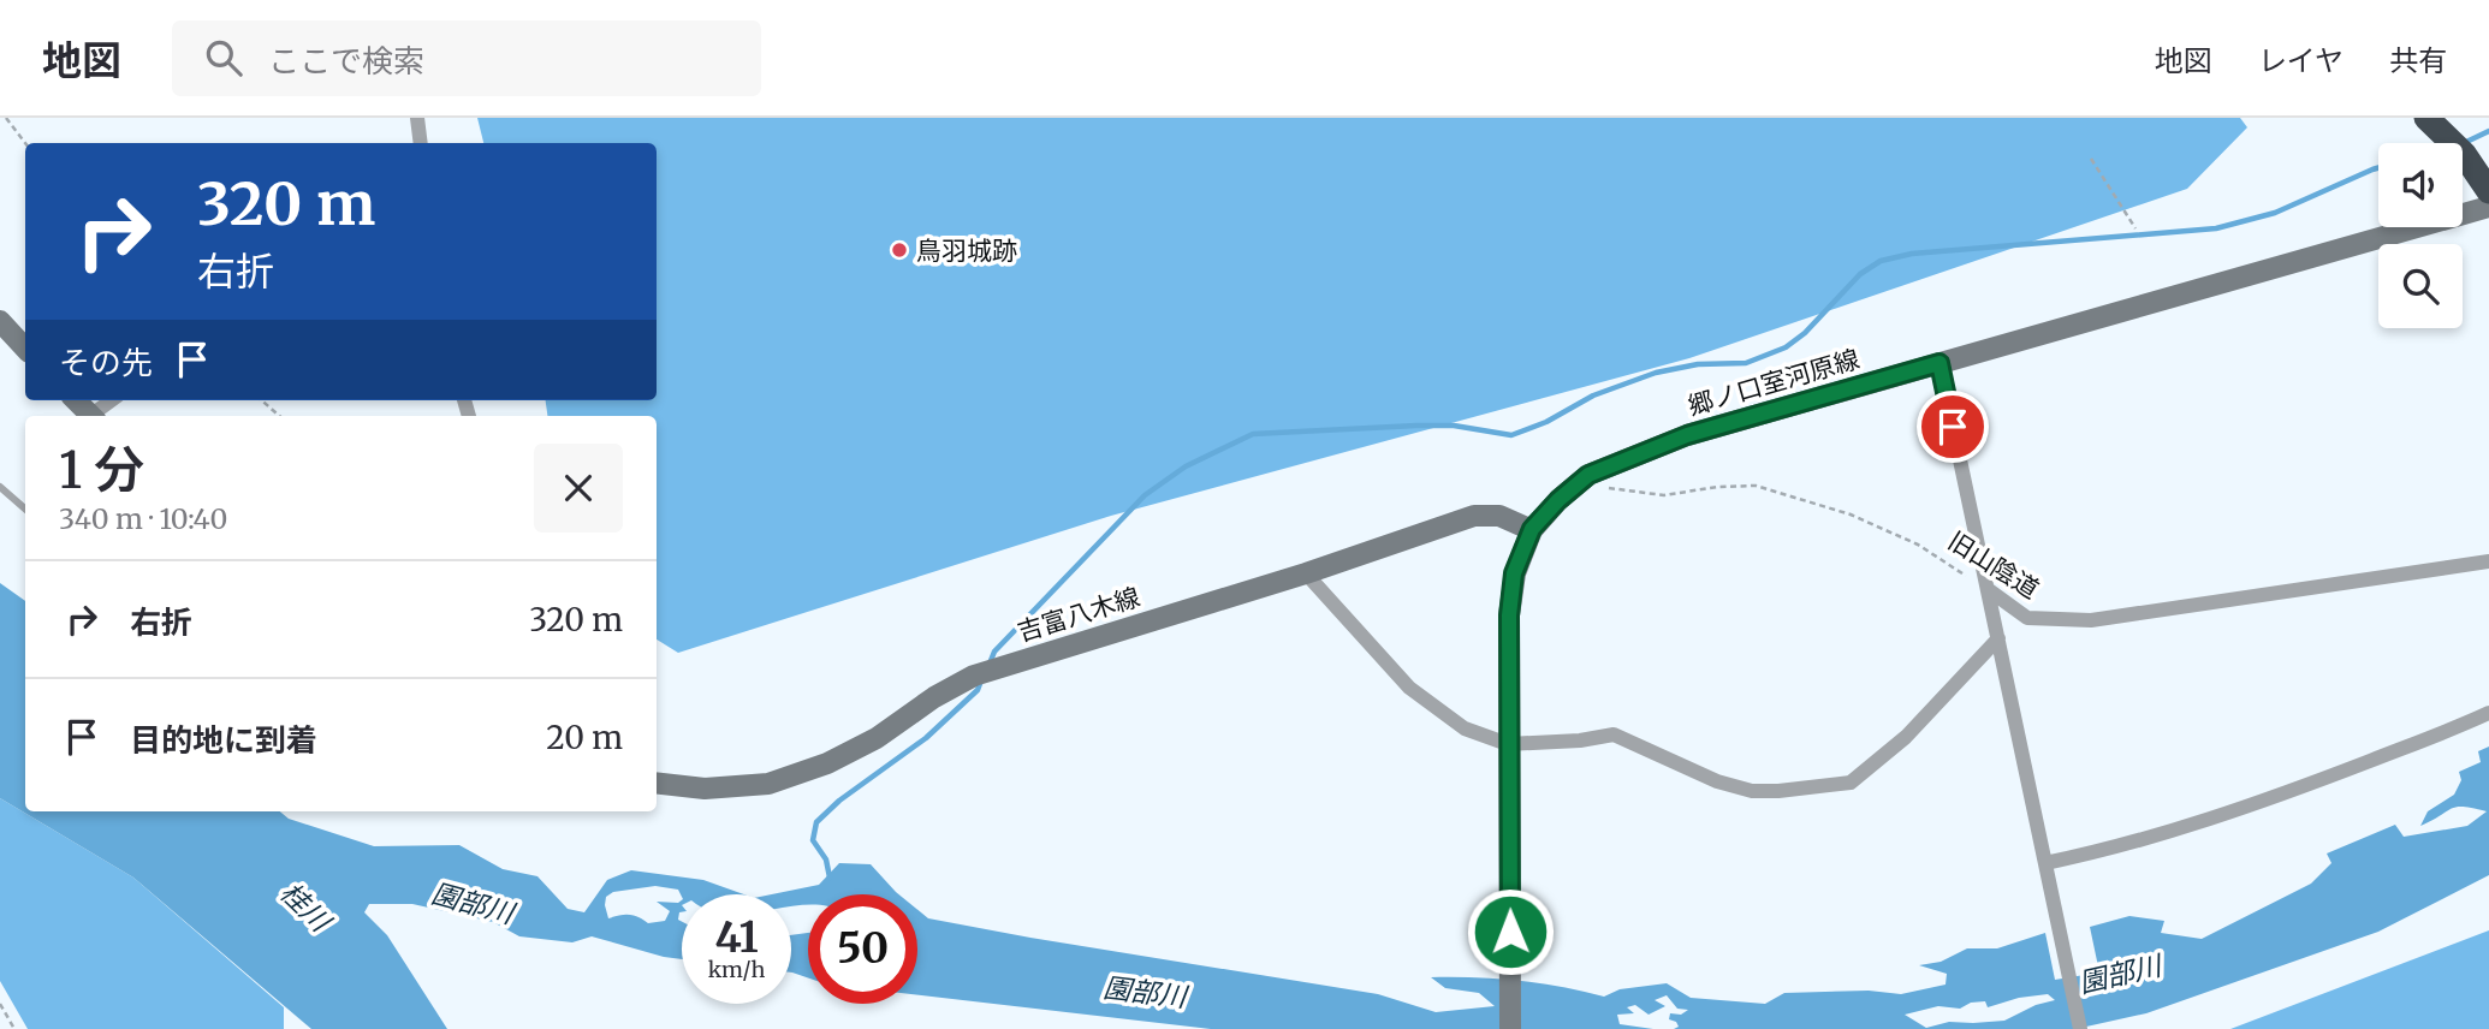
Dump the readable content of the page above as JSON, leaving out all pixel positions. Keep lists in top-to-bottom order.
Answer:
{
  "streets": {
    "main road": ["郷ノ口室河原線", "吉富八木線"],
    "street": ["旧山陰道"]
  },
  "crossings": [
    ["郷ノ口室河原線", "旧山陰道"],
    ["郷ノ口室河原線", "吉富八木線"]
  ],
  "water": ["園部川", "桂川"],
  "places": ["鳥羽城跡"],
  "page": {
    "header": "地図",
    "search": "ここで検索",
    "nav": ["地図", "レイヤ", "共有"],
    "turn": ["320 m", "右折"],
    "then": "その先",
    "heading": ["1 分", "340 m · 10:40"],
    "list": [
      {
        "name": "右折",
        "value": "320 m"
      },
      {
        "name": "目的地に到着",
        "value": "20 m"
      }
    ],
    "speed": "41 km/h",
    "limit": "50"
  }
}
